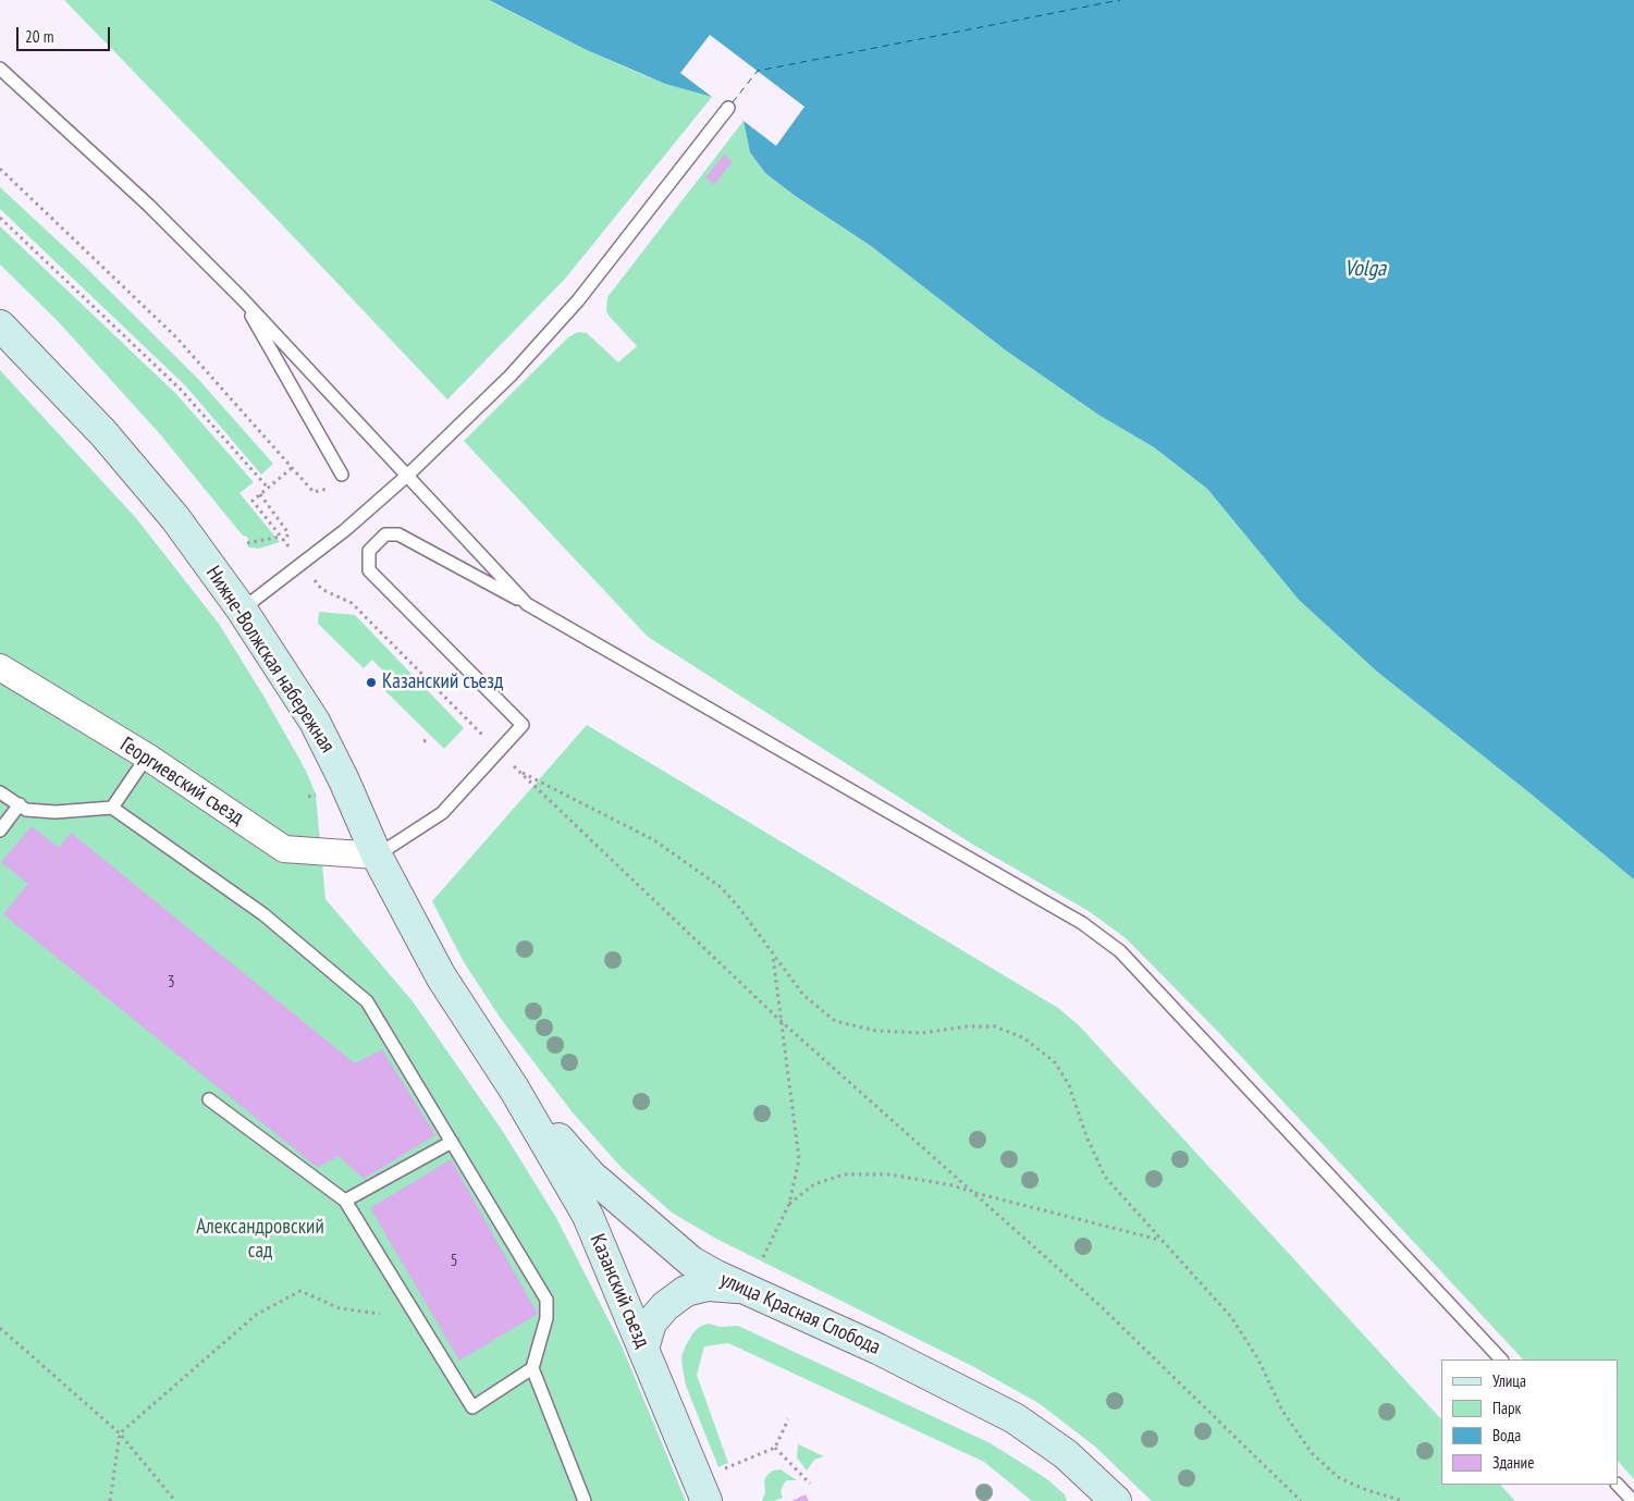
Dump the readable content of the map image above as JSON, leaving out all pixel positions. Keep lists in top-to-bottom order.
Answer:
{
  "streets": {
    "main road": ["Нижне-Волжская набережная", "Казанский съезд", "улица Красная Слобода"],
    "street": ["Георгиевский съезд"]
  },
  "crossings": [
    ["Нижне-Волжская набережная", "Георгиевский съезд"],
    ["Нижне-Волжская набережная", "Казанский съезд"],
    ["Нижне-Волжская набережная", "улица Красная Слобода"],
    ["Казанский съезд", "улица Красная Слобода"]
  ],
  "water": ["Volga"],
  "parks": ["Александровский сад"],
  "places": ["Казанский съезд"],
  "house_numbers": ["3", "5"],
  "legend": [
    "Улица",
    "Парк",
    "Вода",
    "Здание"
  ],
  "scale_bar": "20 m"
}
